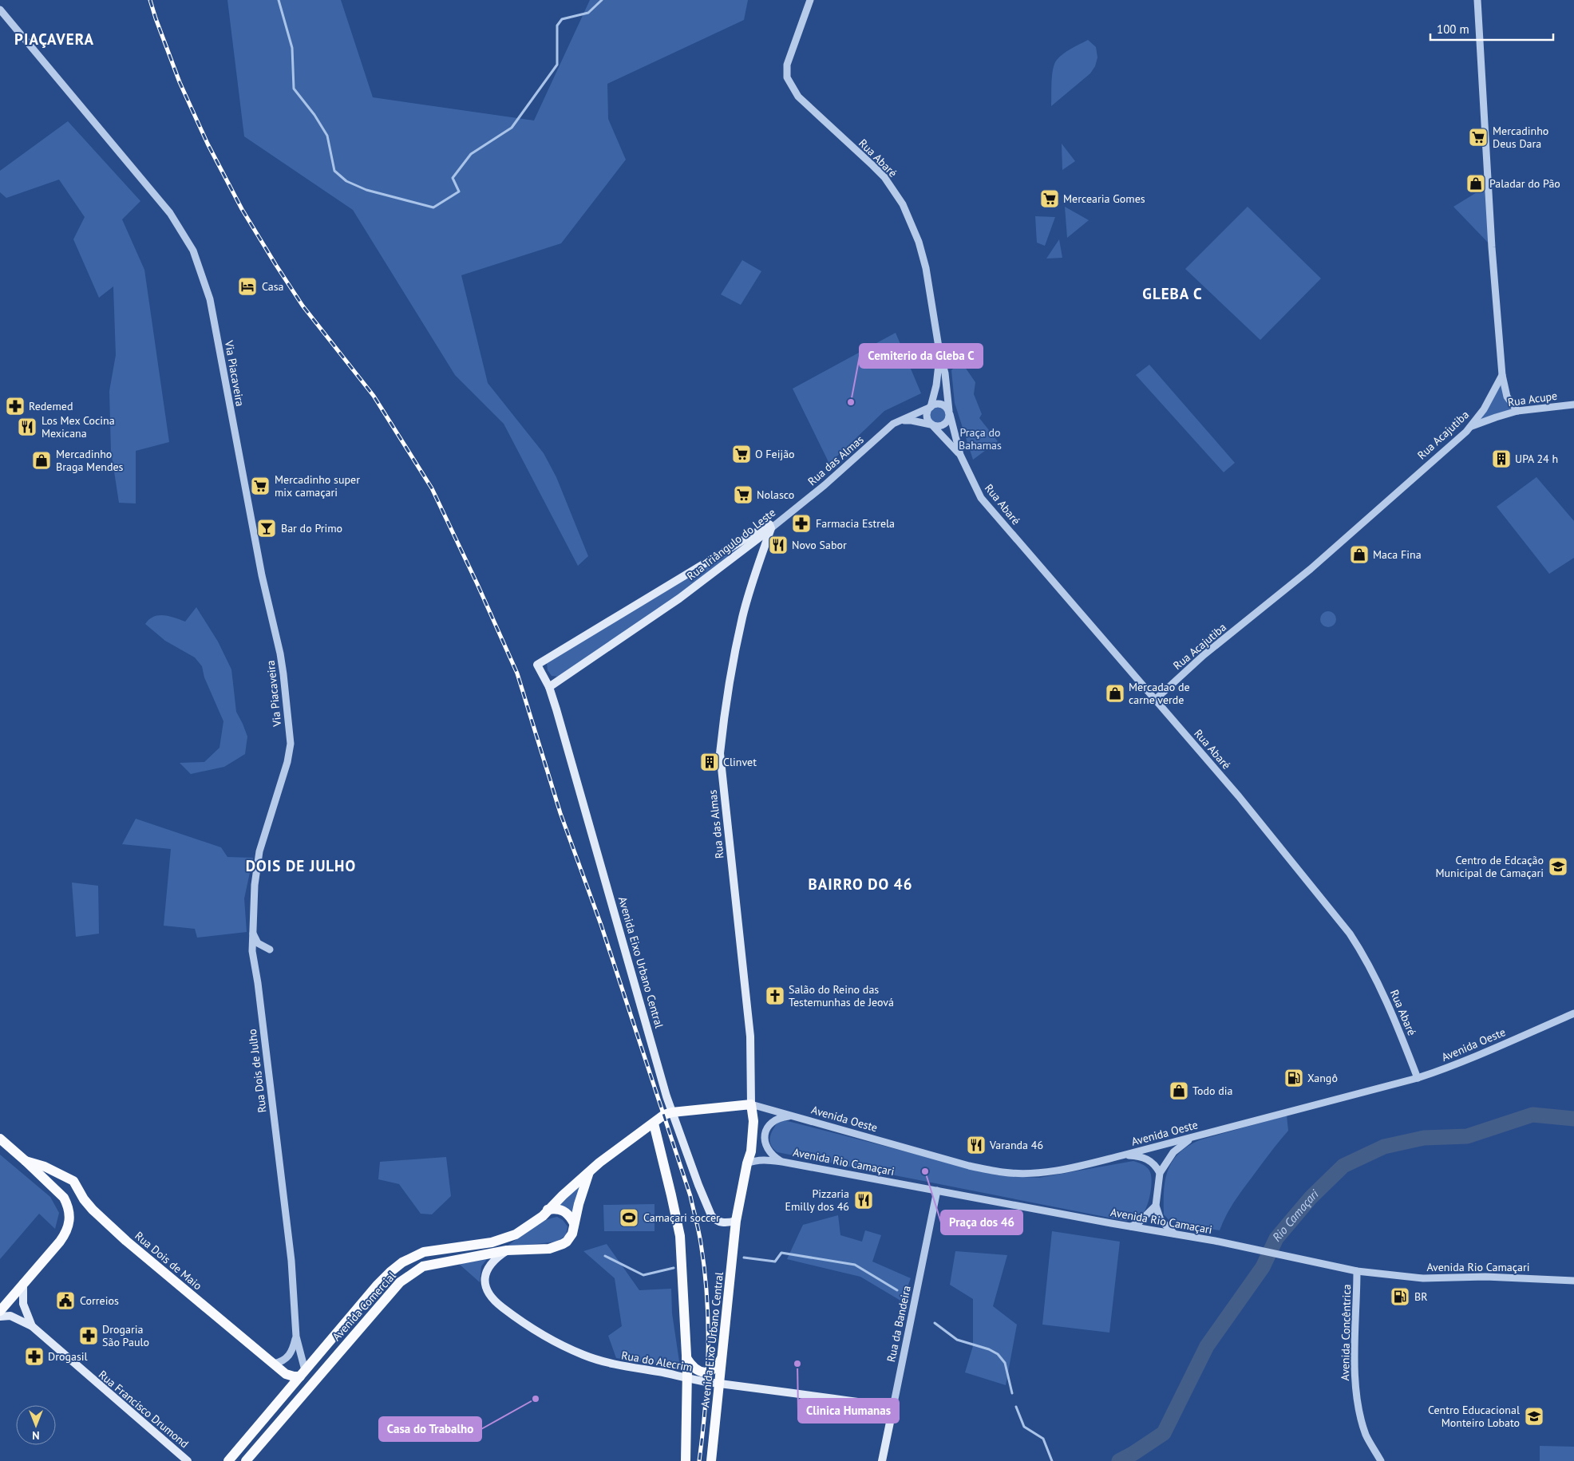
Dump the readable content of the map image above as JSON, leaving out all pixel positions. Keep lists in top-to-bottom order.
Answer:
{
  "streets": {
    "main road": [
      "Rua das Almas",
      "Rua Triângulo do Leste",
      "Avenida Eixo Urbano Central",
      "Rua Dois de Maio",
      "Avenida Comercial",
      "Rua da Bandeira",
      "Rua do Alecrim",
      "Rua Francisco Drumond"
    ],
    "street": [
      "Rua Abaré",
      "Via Piacaveira",
      "Rua Acupe",
      "Rua Acajutiba",
      "Avenida Oeste",
      "Rua Dois de Julho",
      "Avenida Rio Camaçari",
      "Avenida Concêntrica"
    ]
  },
  "crossings": [
    ["Rua Abaré", "Rua Acajutiba"],
    ["Rua Abaré", "Rua das Almas"],
    ["Rua Abaré", "Avenida Oeste"],
    ["Via Piacaveira", "Rua Dois de Julho"],
    ["Rua Acupe", "Rua Acajutiba"],
    ["Rua das Almas", "Rua Triângulo do Leste"],
    ["Rua das Almas", "Avenida Eixo Urbano Central"],
    ["Rua das Almas", "Avenida Oeste"],
    ["Rua Triângulo do Leste", "Avenida Eixo Urbano Central"],
    ["Avenida Eixo Urbano Central", "Avenida Oeste"],
    ["Avenida Eixo Urbano Central", "Avenida Rio Camaçari"],
    ["Avenida Eixo Urbano Central", "Avenida Comercial"],
    ["Avenida Eixo Urbano Central", "Rua do Alecrim"],
    ["Rua Dois de Julho", "Rua Dois de Maio"],
    ["Rua Dois de Julho", "Avenida Comercial"],
    ["Avenida Rio Camaçari", "Rua da Bandeira"],
    ["Avenida Rio Camaçari", "Avenida Concêntrica"],
    ["Rua Dois de Maio", "Avenida Comercial"],
    ["Avenida Comercial", "Rua do Alecrim"],
    ["Rua da Bandeira", "Rua do Alecrim"]
  ],
  "districts": [
    "PIAÇAVERA",
    "GLEBA C",
    "DOIS DE JULHO",
    "BAIRRO DO 46"
  ],
  "water": ["Rio Camaçari"],
  "parks": ["Praça do Bahamas"],
  "places": {
    "supermarket": [
      "Mercadinho Deus Dara",
      "Mercearia Gomes",
      "O Feijão",
      "Mercadinho super mix camaçari",
      "Nolasco"
    ],
    "shop": [
      "Paladar do Pão",
      "Mercadinho Braga Mendes",
      "Maca Fina",
      "Mercadao de carne verde",
      "Todo dia"
    ],
    "hotel": ["Casa"],
    "other": [
      "Cemiterio da Gleba C",
      "Praça dos 46",
      "Clinica Humanas",
      "Casa do Trabalho"
    ],
    "pharmacy": [
      "Redemed",
      "Farmacia Estrela",
      "Drogaria São Paulo",
      "Drogasil"
    ],
    "restaurant": [
      "Los Mex Cocina Mexicana",
      "Novo Sabor",
      "Varanda 46",
      "Pizzaria Emilly dos 46"
    ],
    "building": ["UPA 24 h", "Clinvet"],
    "bar": ["Bar do Primo"],
    "school or university": ["Centro de Edcação Municipal de Camaçari", "Centro Educacional Monteiro Lobato"],
    "church": ["Salão do Reino das Testemunhas de Jeová"],
    "fuel station": ["Xangô", "BR"],
    "sports": ["Camaçari soccer"],
    "public building": ["Correios"]
  },
  "scale_bar": "100 m",
  "north": "bottom"
}
